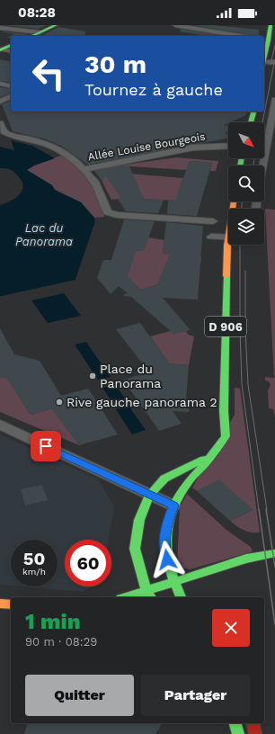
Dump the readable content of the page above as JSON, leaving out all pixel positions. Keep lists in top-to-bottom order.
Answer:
{
  "streets": {
    "main road": ["D 906"],
    "street": ["Allée Louise Bourgeois"]
  },
  "water": ["Lac du Panorama"],
  "places": ["Place du Panorama", "Rive gauche panorama 2"],
  "north": "bottom right",
  "page": {
    "status": "08:28",
    "turn": ["30 m", "Tournez à gauche"],
    "speed": "50 km/h",
    "limit": "60",
    "heading": ["1 min", "90 m · 08:29"],
    "buttons": ["Quitter", "Partager"]
  }
}
